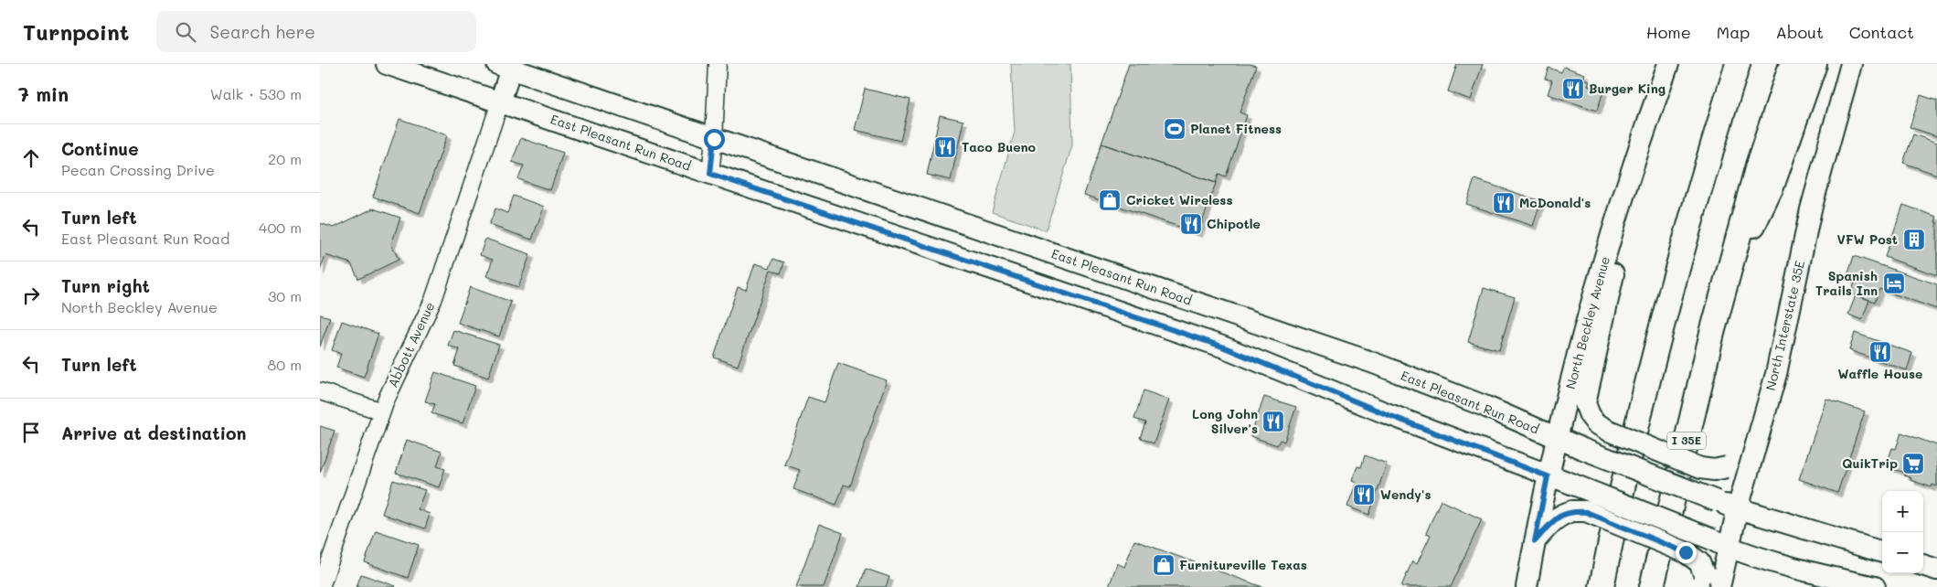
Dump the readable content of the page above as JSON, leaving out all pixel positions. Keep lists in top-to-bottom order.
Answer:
{
  "streets": {
    "highway": ["I 35E"],
    "main road": ["East Pleasant Run Road", "North Beckley Avenue", "North Interstate 35E"],
    "street": ["Abbott Avenue"]
  },
  "crossings": [
    ["East Pleasant Run Road", "North Beckley Avenue"],
    ["East Pleasant Run Road", "North Interstate 35E"],
    ["East Pleasant Run Road", "Abbott Avenue"]
  ],
  "places": {
    "restaurant": [
      "Burger King",
      "Taco Bueno",
      "McDonald's",
      "Chipotle",
      "Waffle House",
      "Long John Silver's",
      "Wendy's"
    ],
    "sports": ["Planet Fitness"],
    "shop": ["Cricket Wireless", "Furnitureville Texas"],
    "building": ["VFW Post"],
    "hotel": ["Spanish Trails Inn"],
    "supermarket": ["QuikTrip"]
  },
  "page": {
    "header": "Turnpoint",
    "search": "Search here",
    "nav": [
      "Home",
      "Map",
      "About",
      "Contact"
    ],
    "heading": ["7 min", "Walk · 530 m"],
    "list": [
      ["Continue", "Pecan Crossing Drive", "20 m"],
      ["Turn left", "East Pleasant Run Road", "400 m"],
      ["Turn right", "North Beckley Avenue", "30 m"],
      ["Turn left", "80 m"],
      "Arrive at destination"
    ],
    "map_buttons": ["+", "−"]
  }
}
